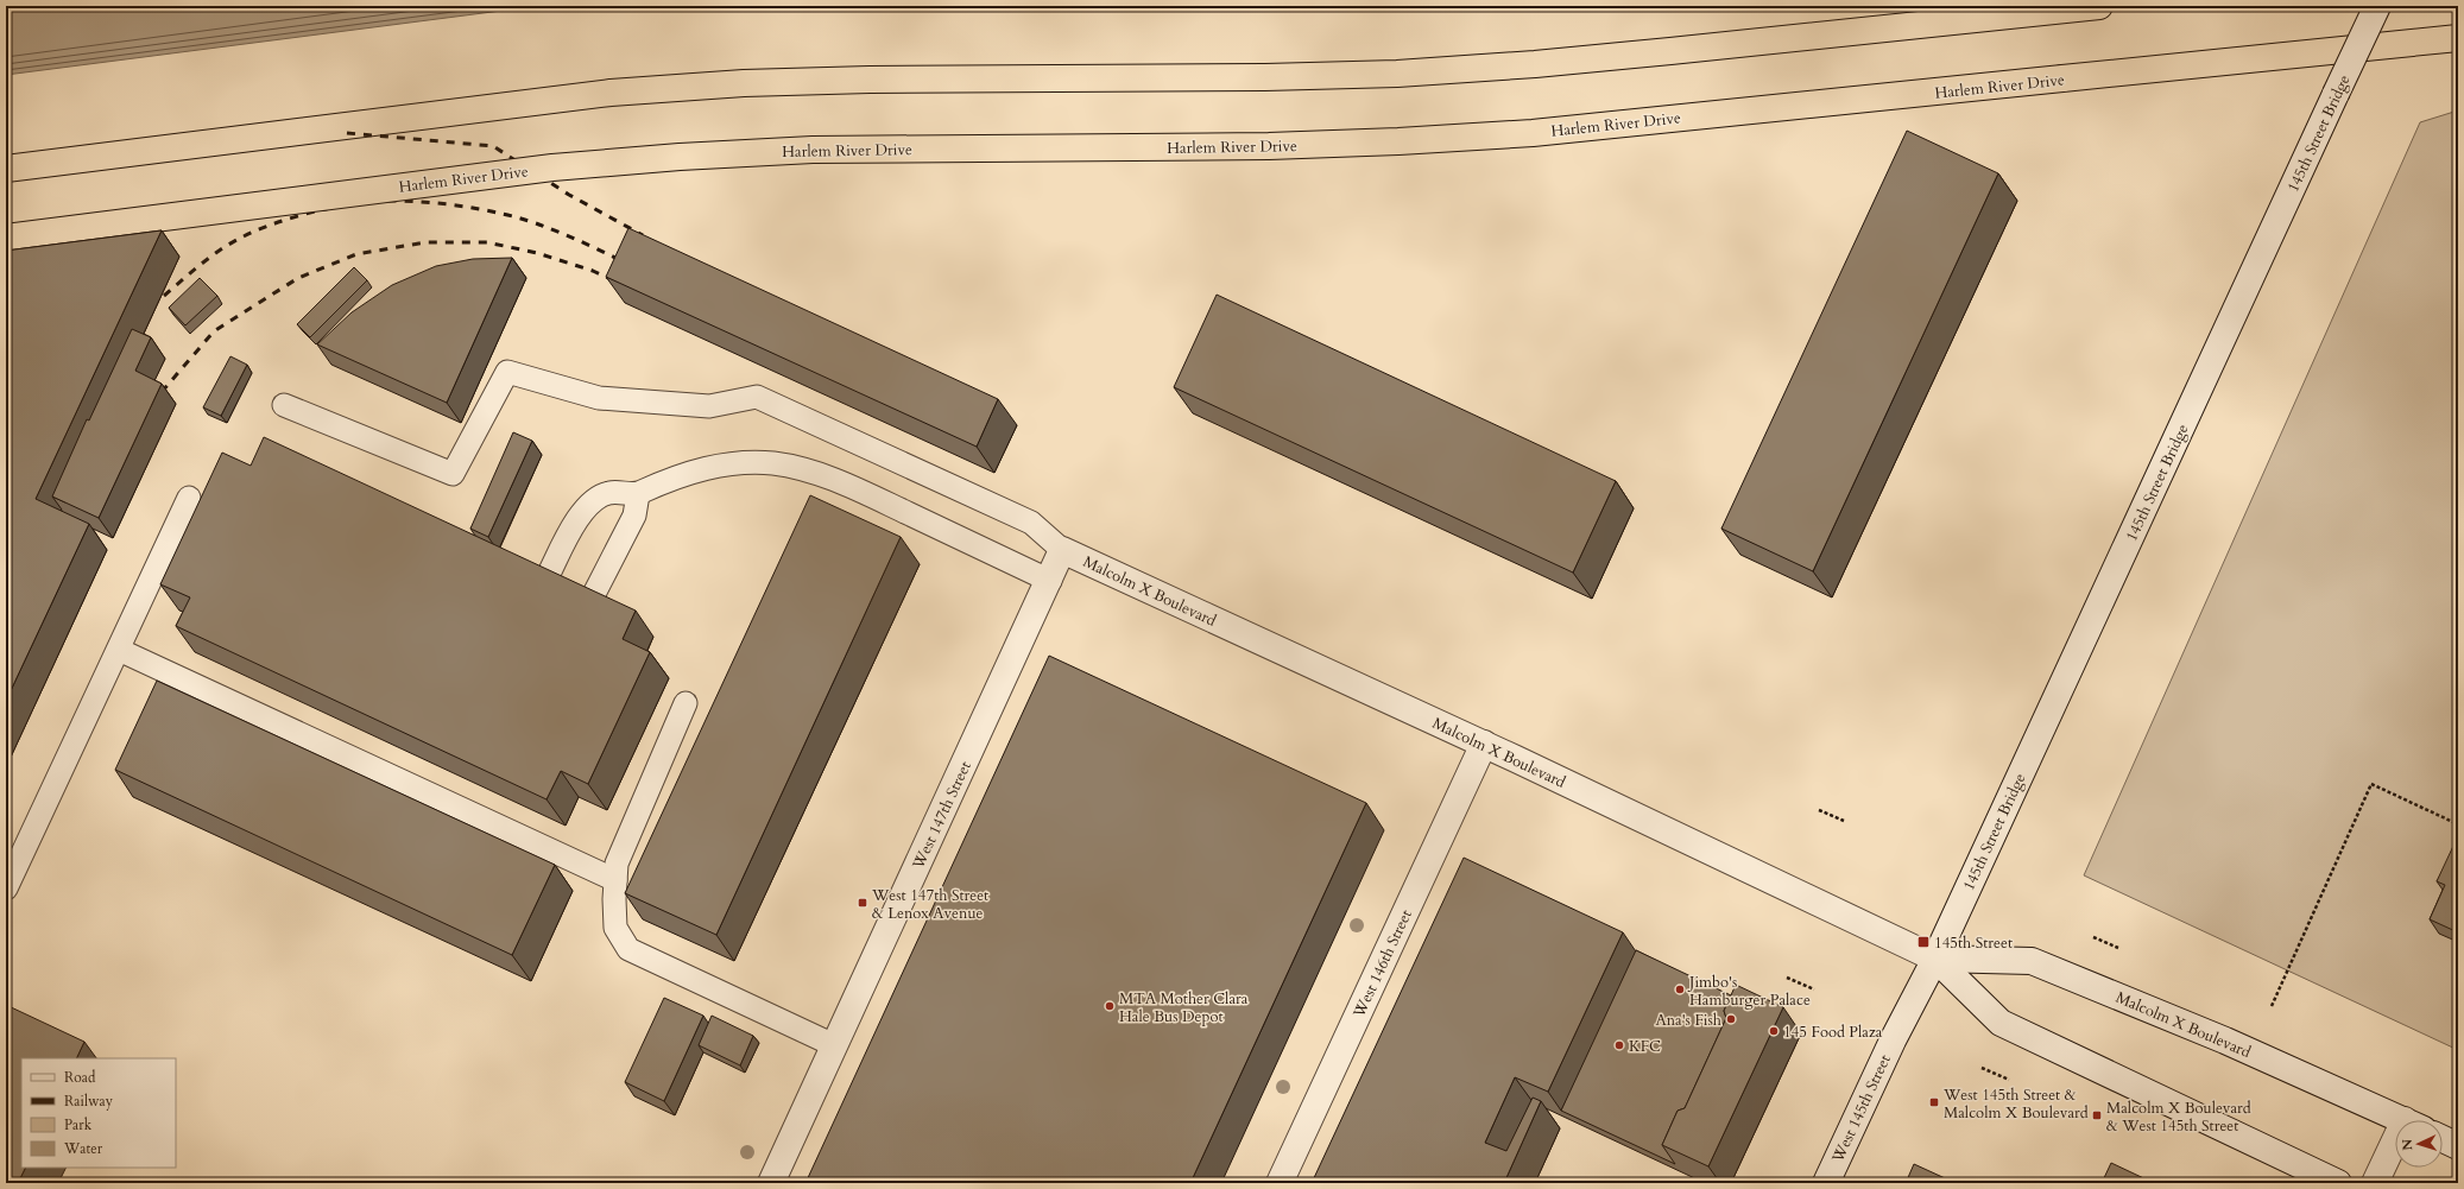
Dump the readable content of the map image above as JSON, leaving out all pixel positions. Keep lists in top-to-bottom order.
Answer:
{
  "streets": {
    "highway": ["Harlem River Drive"],
    "main road": [
      "145th Street Bridge",
      "Malcolm X Boulevard",
      "West 147th Street",
      "West 146th Street",
      "West 145th Street"
    ]
  },
  "crossings": [
    ["145th Street Bridge", "Malcolm X Boulevard"],
    ["145th Street Bridge", "West 145th Street"],
    ["Malcolm X Boulevard", "West 147th Street"],
    ["Malcolm X Boulevard", "West 146th Street"],
    ["Malcolm X Boulevard", "West 145th Street"]
  ],
  "places": {
    "transit": [
      "West 147th Street & Lenox Avenue",
      "145th Street",
      "West 145th Street & Malcolm X Boulevard",
      "Malcolm X Boulevard & West 145th Street"
    ],
    "other": [
      "Jimbo's Hamburger Palace",
      "MTA Mother Clara Hale Bus Depot",
      "Ana's Fish",
      "145 Food Plaza",
      "KFC"
    ]
  },
  "legend": [
    "Road",
    "Railway",
    "Park",
    "Water"
  ],
  "north": "left"
}
